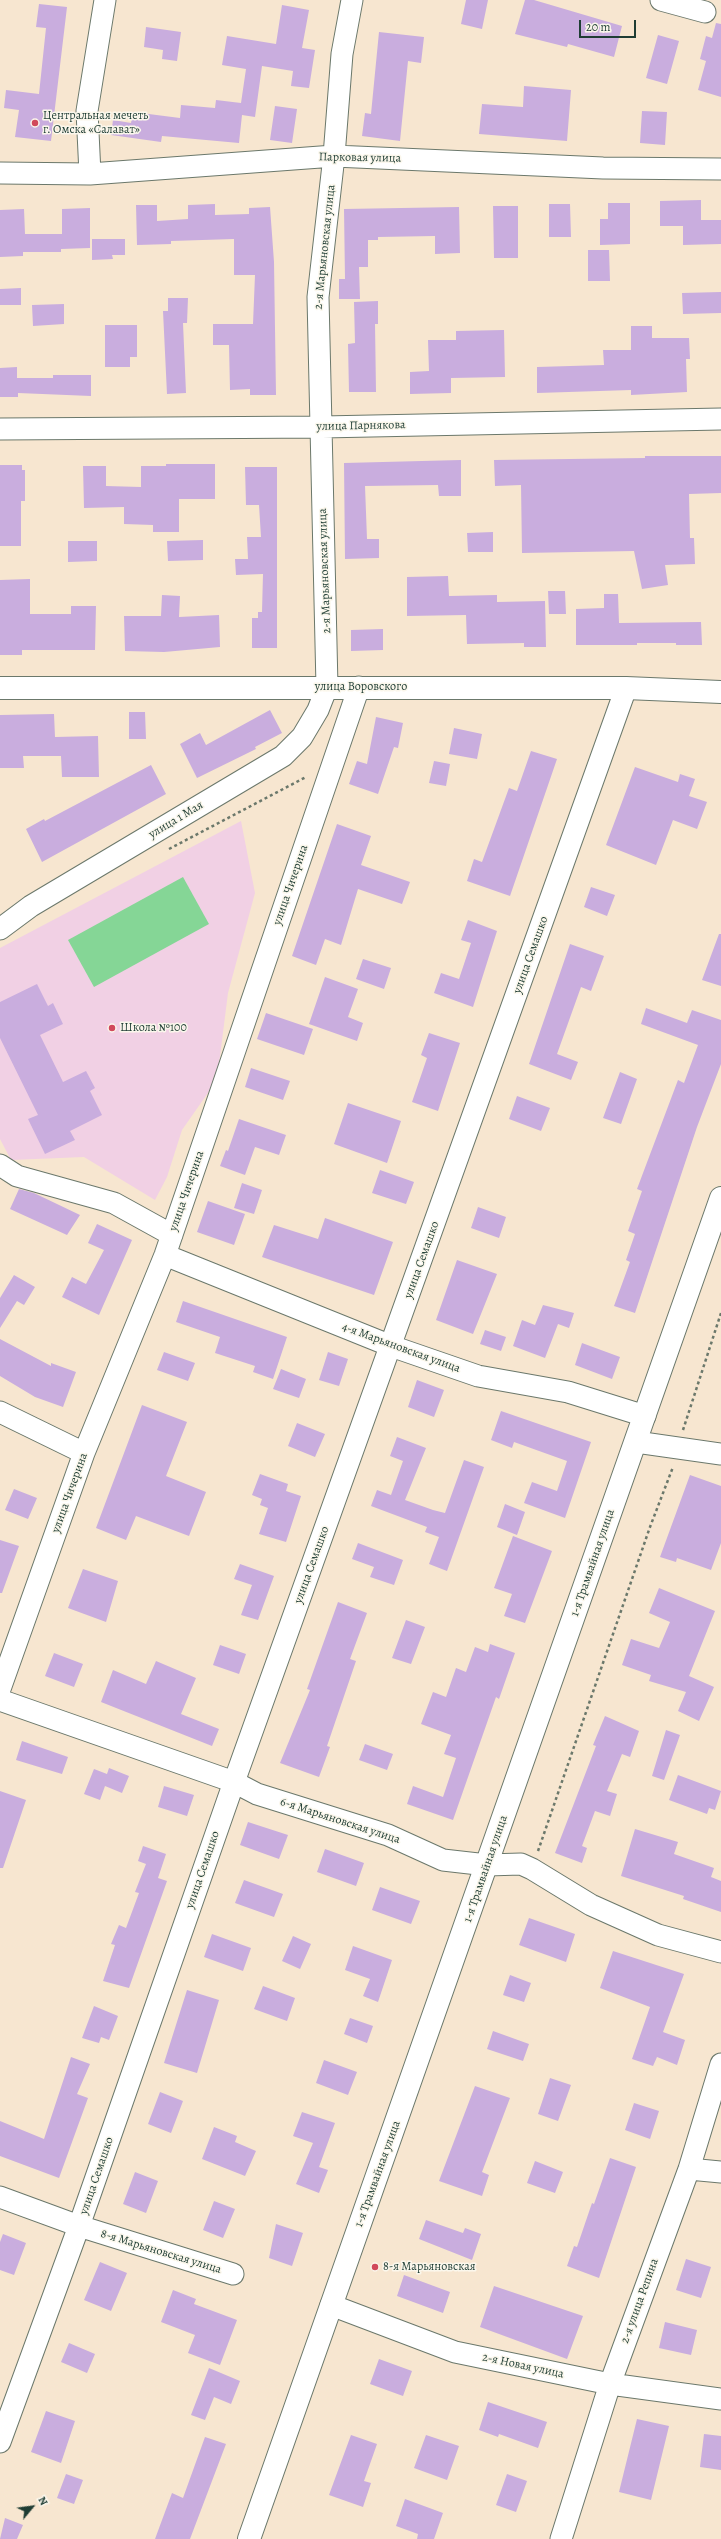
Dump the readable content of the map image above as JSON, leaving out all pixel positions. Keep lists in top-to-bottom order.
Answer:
{
  "streets": {
    "main road": ["улица Воровского", "1-я Трамвайная улица"],
    "street": [
      "Парковая улица",
      "2-я Марьяновская улица",
      "улица Парнякова",
      "улица 1 Мая",
      "улица Чичерина",
      "улица Семашко",
      "4-я Марьяновская улица",
      "6-я Марьяновская улица",
      "8-я Марьяновская улица",
      "2-я улица Репина",
      "2-я Новая улица"
    ]
  },
  "crossings": [
    ["Парковая улица", "2-я Марьяновская улица"],
    ["2-я Марьяновская улица", "улица Парнякова"],
    ["2-я Марьяновская улица", "улица Воровского"],
    ["2-я Марьяновская улица", "улица 1 Мая"],
    ["улица Воровского", "улица 1 Мая"],
    ["улица Воровского", "улица Чичерина"],
    ["улица Воровского", "улица Семашко"],
    ["улица Чичерина", "4-я Марьяновская улица"],
    ["улица Семашко", "4-я Марьяновская улица"],
    ["улица Семашко", "6-я Марьяновская улица"],
    ["улица Семашко", "8-я Марьяновская улица"],
    ["4-я Марьяновская улица", "1-я Трамвайная улица"],
    ["1-я Трамвайная улица", "6-я Марьяновская улица"],
    ["1-я Трамвайная улица", "2-я Новая улица"],
    ["2-я улица Репина", "2-я Новая улица"]
  ],
  "places": ["Центральная мечеть г. Омска «Салават»", "Школа №100", "8-я Марьяновская"],
  "scale_bar": "20 m",
  "north": "top right"
}
